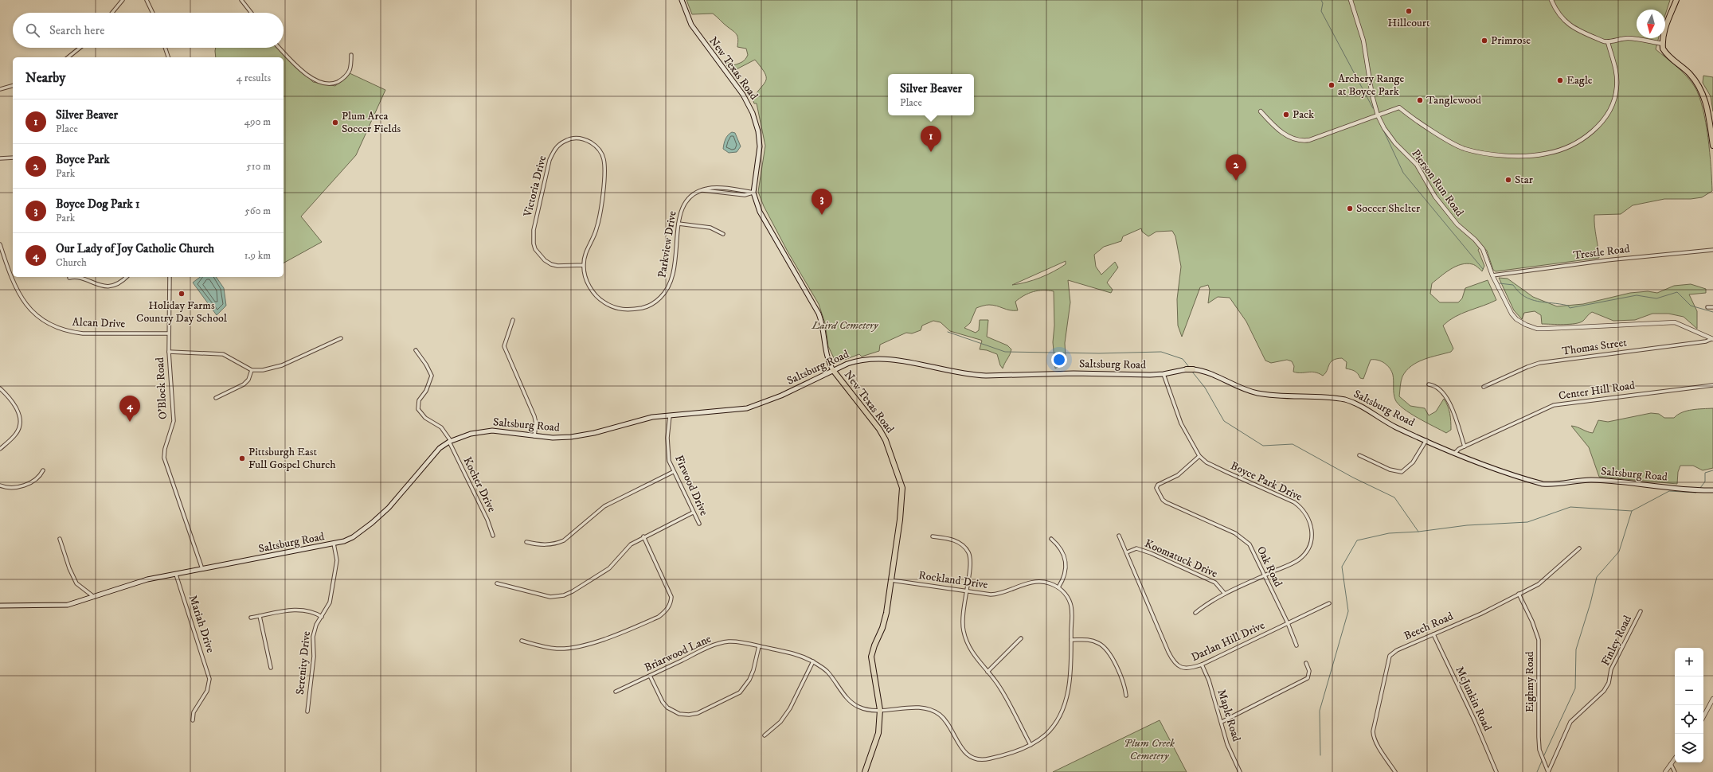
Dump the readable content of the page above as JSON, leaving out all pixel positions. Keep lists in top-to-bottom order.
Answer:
{
  "streets": {
    "main road": ["New Texas Road", "Saltsburg Road"],
    "street": [
      "Pierson Run Road",
      "Victoria Drive",
      "Parkview Drive",
      "Trestle Road",
      "Alcan Drive",
      "Thomas Street",
      "O'Block Road",
      "Center Hill Road",
      "Boyce Park Drive",
      "Kocher Drive",
      "Firwood Drive",
      "Koomatuck Drive",
      "Oak Road",
      "Rockland Drive",
      "Mariah Drive",
      "Beech Road",
      "Finley Road",
      "Darlan Hill Drive",
      "Briarwood Lane",
      "Serenity Drive",
      "Eighmy Road",
      "McJunkin Road",
      "Maple Road"
    ]
  },
  "crossings": [
    ["New Texas Road", "Parkview Drive"],
    ["New Texas Road", "Saltsburg Road"],
    ["New Texas Road", "Rockland Drive"],
    ["New Texas Road", "Briarwood Lane"],
    ["Pierson Run Road", "Trestle Road"],
    ["Pierson Run Road", "Thomas Street"],
    ["Victoria Drive", "Parkview Drive"],
    ["Alcan Drive", "O'Block Road"],
    ["Saltsburg Road", "O'Block Road"],
    ["Saltsburg Road", "Center Hill Road"],
    ["Saltsburg Road", "Boyce Park Drive"],
    ["Saltsburg Road", "Kocher Drive"],
    ["Saltsburg Road", "Firwood Drive"],
    ["Saltsburg Road", "Mariah Drive"],
    ["Saltsburg Road", "Serenity Drive"],
    ["Boyce Park Drive", "Koomatuck Drive"],
    ["Boyce Park Drive", "Oak Road"],
    ["Koomatuck Drive", "Darlan Hill Drive"],
    ["Oak Road", "Darlan Hill Drive"],
    ["Beech Road", "Eighmy Road"],
    ["Beech Road", "McJunkin Road"],
    ["Finley Road", "Eighmy Road"],
    ["Darlan Hill Drive", "Maple Road"]
  ],
  "parks": ["Laird Cemetery", "Plum Creek Cemetery"],
  "places": [
    "Hillcourt",
    "Primrose",
    "Eagle",
    "Archery Range at Boyce Park",
    "Tanglewood",
    "Pack",
    "Plum Area Soccer Fields",
    "Star",
    "Soccer Shelter",
    "Holiday Farms Country Day School",
    "Pittsburgh East Full Gospel Church"
  ],
  "north": "bottom",
  "page": {
    "search": "Search here",
    "heading": ["Nearby", "4 results"],
    "popup": ["Silver Beaver", "Place"],
    "list": [
      {
        "mark": "1",
        "name": "Silver Beaver",
        "note": "Place",
        "value": "490 m"
      },
      {
        "mark": "2",
        "name": "Boyce Park",
        "note": "Park",
        "value": "510 m"
      },
      {
        "mark": "3",
        "name": "Boyce Dog Park 1",
        "note": "Park",
        "value": "560 m"
      },
      {
        "mark": "4",
        "name": "Our Lady of Joy Catholic Church",
        "note": "Church",
        "value": "1.9 km"
      }
    ],
    "pins": [
      "1",
      "2",
      "3",
      "4"
    ],
    "map_buttons": ["+", "−"]
  }
}
